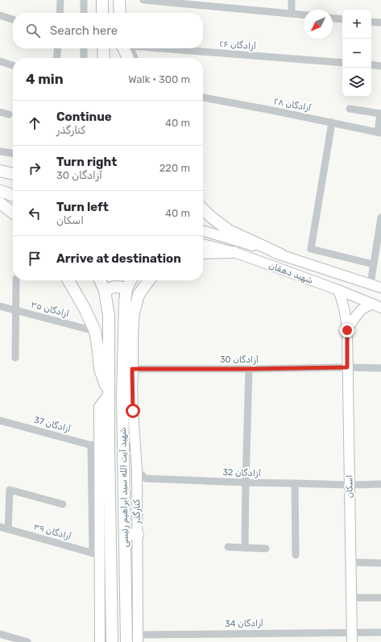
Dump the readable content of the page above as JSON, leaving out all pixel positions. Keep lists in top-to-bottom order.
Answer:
{
  "streets": {
    "main road": ["شهید آیت الله سید ابراهیم رئیسی"],
    "street": [
      "۲۶ آزادگان",
      "۲۸ آزادگان",
      "شهید دهقان",
      "آزادگان ۳۵",
      "آزادگان 30",
      "آزادگان 37",
      "آزادگان 32",
      "اسکان",
      "کنارگذر",
      "آزادگان ۳۹",
      "آزادگان 34"
    ]
  },
  "crossings": [
    ["شهید دهقان", "اسکان"],
    ["آزادگان 30", "اسکان"],
    ["آزادگان 32", "اسکان"],
    ["آزادگان 32", "کنارگذر"],
    ["اسکان", "آزادگان 34"],
    ["کنارگذر", "آزادگان 34"]
  ],
  "north": "bottom left",
  "page": {
    "map_buttons": ["+", "−"],
    "search": "Search here",
    "heading": ["4 min", "Walk · 300 m"],
    "list": [
      ["Continue", "کنارگذر", "40 m"],
      ["Turn right", "آزادگان 30", "220 m"],
      ["Turn left", "اسکان", "40 m"],
      "Arrive at destination"
    ]
  }
}
